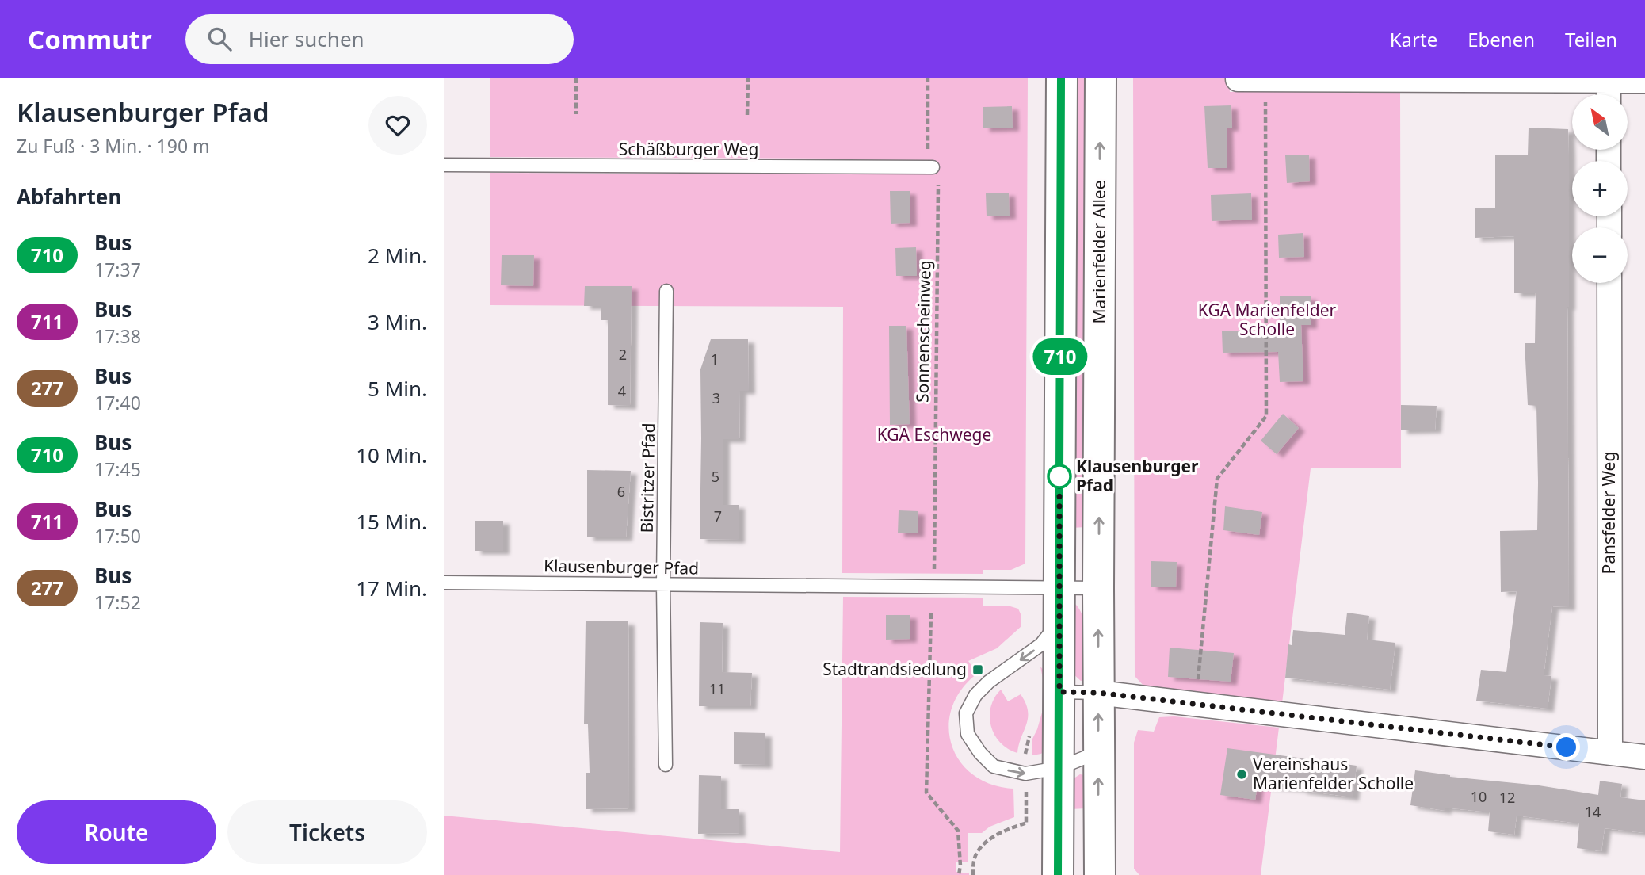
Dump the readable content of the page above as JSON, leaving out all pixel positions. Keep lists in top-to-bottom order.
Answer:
{
  "streets": {
    "main road": ["Marienfelder Allee"],
    "street": ["Pansfelder Weg"],
    "lane": ["Schäßburger Weg", "Bistritzer Pfad", "Klausenburger Pfad"],
    "path": ["Sonnenscheinweg"]
  },
  "crossings": [
    ["Schäßburger Weg", "Sonnenscheinweg"],
    ["Marienfelder Allee", "Klausenburger Pfad"],
    ["Sonnenscheinweg", "Klausenburger Pfad"],
    ["Bistritzer Pfad", "Klausenburger Pfad"]
  ],
  "parks": ["KGA Marienfelder Scholle", "KGA Eschwege"],
  "places": {
    "other": ["Klausenburger Pfad", "Vereinshaus Marienfelder Scholle"],
    "transit": ["Stadtrandsiedlung"]
  },
  "lines": ["bus line 710"],
  "house_numbers": [
    "2",
    "1",
    "4",
    "3",
    "5",
    "6",
    "7",
    "11",
    "10",
    "12",
    "14"
  ],
  "north": "top left",
  "page": {
    "header": "Commutr",
    "search": "Hier suchen",
    "nav": ["Karte", "Ebenen", "Teilen"],
    "heading": [
      ["Klausenburger Pfad", "Zu Fuß · 3 Min. · 190 m"],
      "Abfahrten"
    ],
    "on_map": "710",
    "map_buttons": ["+", "−"],
    "list": [
      {
        "mark": "710",
        "name": "Bus",
        "note": "17:37",
        "value": "2 Min."
      },
      {
        "mark": "711",
        "name": "Bus",
        "note": "17:38",
        "value": "3 Min."
      },
      {
        "mark": "277",
        "name": "Bus",
        "note": "17:40",
        "value": "5 Min."
      },
      {
        "mark": "710",
        "name": "Bus",
        "note": "17:45",
        "value": "10 Min."
      },
      {
        "mark": "711",
        "name": "Bus",
        "note": "17:50",
        "value": "15 Min."
      },
      {
        "mark": "277",
        "name": "Bus",
        "note": "17:52",
        "value": "17 Min."
      }
    ],
    "buttons": ["Route", "Tickets"]
  }
}
